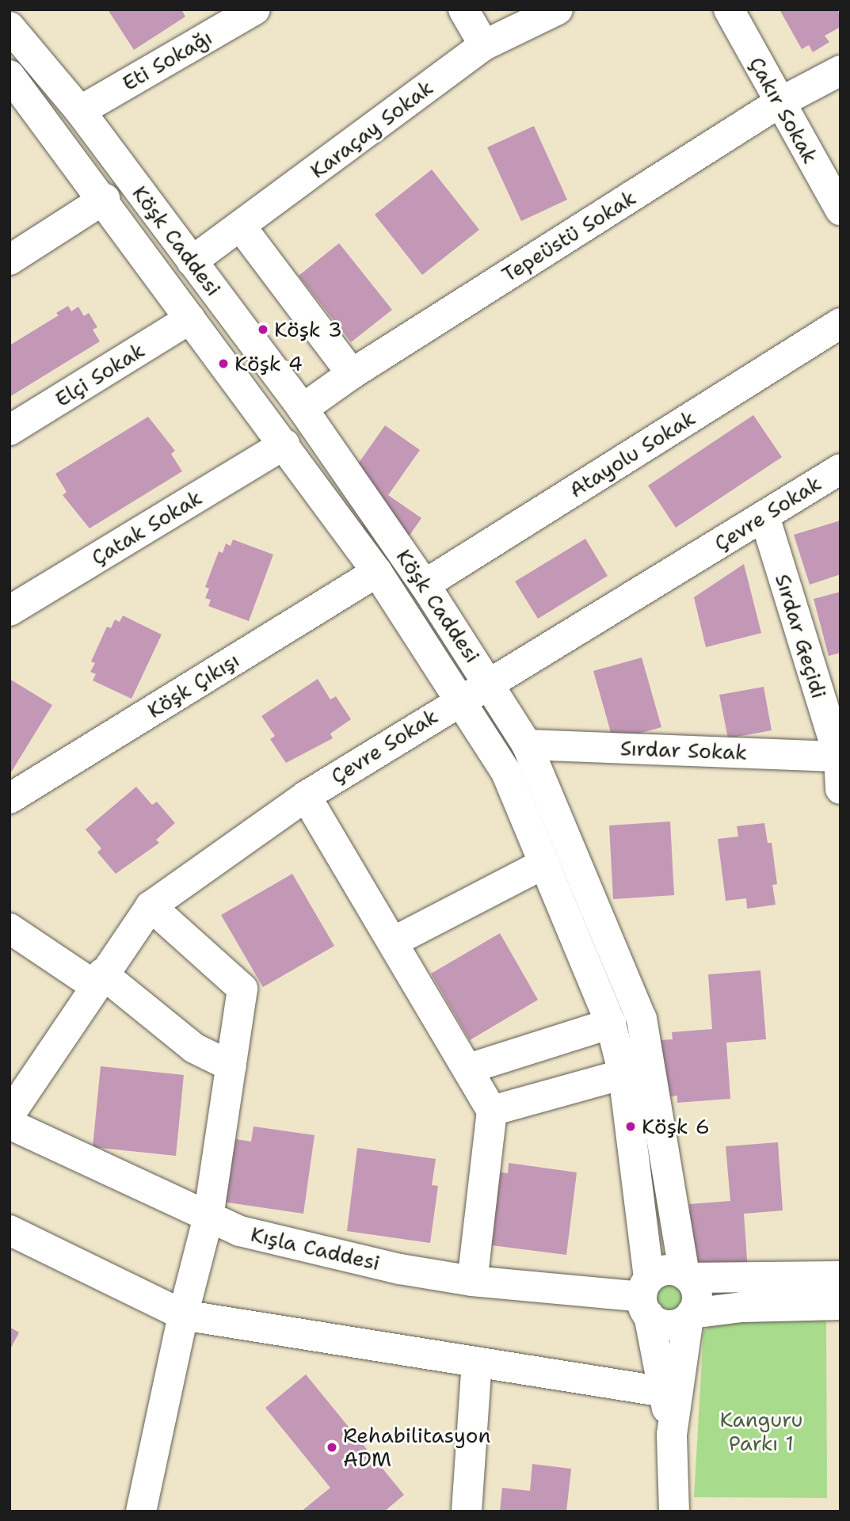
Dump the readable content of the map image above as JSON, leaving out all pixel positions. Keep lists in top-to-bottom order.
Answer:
{
  "streets": {
    "street": [
      "Eti Sokağı",
      "Çakır Sokak",
      "Karaçay Sokak",
      "Tepeüstü Sokak",
      "Köşk Caddesi",
      "Elçi Sokak",
      "Atayolu Sokak",
      "Çevre Sokak",
      "Çatak Sokak",
      "Sırdar Geçidi",
      "Köşk Çıkışı",
      "Sırdar Sokak",
      "Kışla Caddesi"
    ]
  },
  "crossings": [
    ["Eti Sokağı", "Köşk Caddesi"],
    ["Çakır Sokak", "Tepeüstü Sokak"],
    ["Karaçay Sokak", "Köşk Caddesi"],
    ["Tepeüstü Sokak", "Köşk Caddesi"],
    ["Köşk Caddesi", "Elçi Sokak"],
    ["Köşk Caddesi", "Atayolu Sokak"],
    ["Köşk Caddesi", "Çevre Sokak"],
    ["Köşk Caddesi", "Çatak Sokak"],
    ["Köşk Caddesi", "Köşk Çıkışı"],
    ["Köşk Caddesi", "Sırdar Sokak"],
    ["Köşk Caddesi", "Kışla Caddesi"],
    ["Çevre Sokak", "Sırdar Geçidi"],
    ["Sırdar Geçidi", "Sırdar Sokak"]
  ],
  "parks": ["Kanguru Parkı 1"],
  "places": [
    "Köşk 3",
    "Köşk 4",
    "Köşk 6",
    "Rehabilitasyon ADM"
  ]
}
